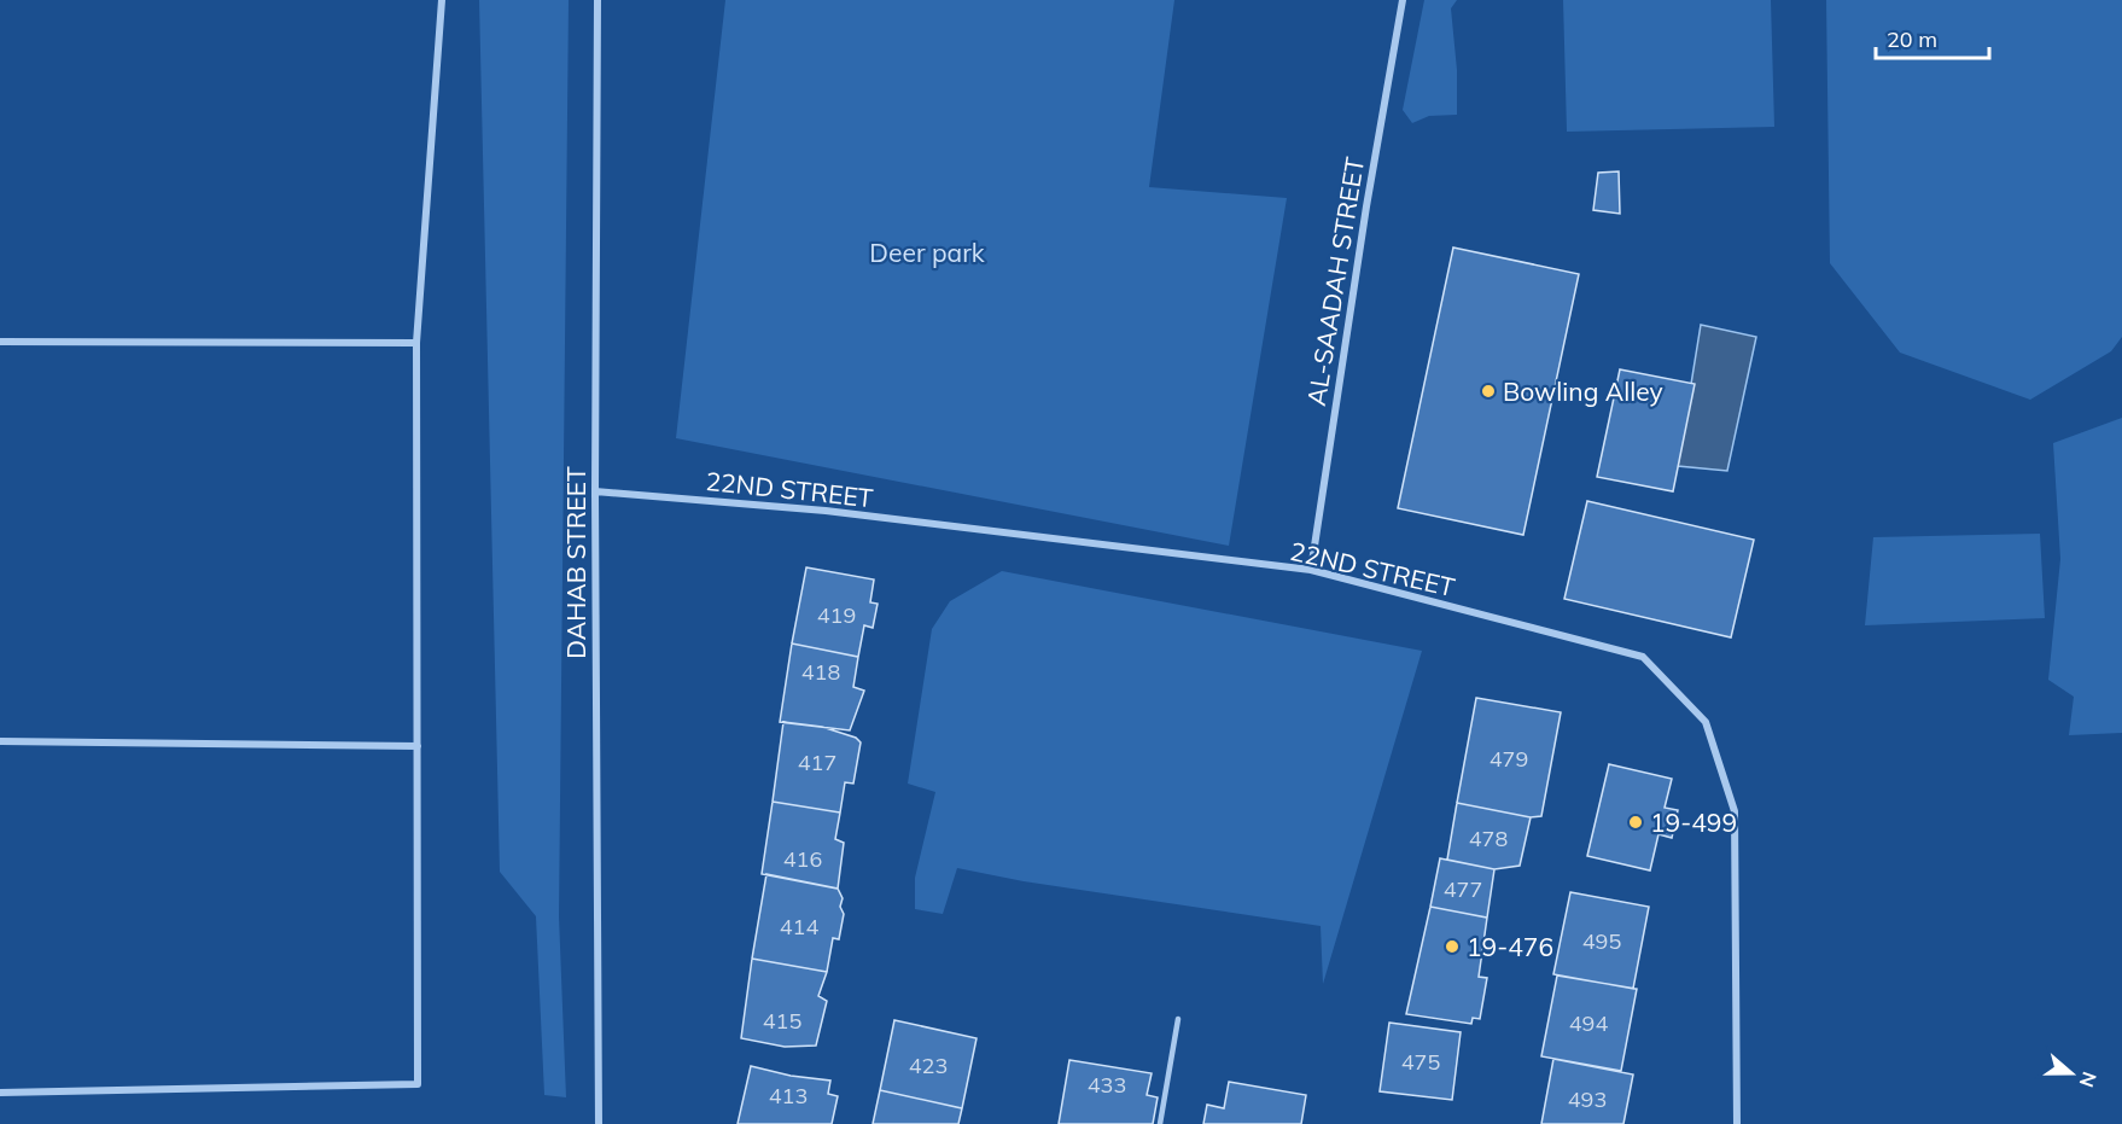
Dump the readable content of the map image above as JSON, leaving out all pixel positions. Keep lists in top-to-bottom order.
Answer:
{
  "streets": {
    "street": ["AL-SAADAH STREET", "22ND STREET", "DAHAB STREET"]
  },
  "crossings": [
    ["AL-SAADAH STREET", "22ND STREET"],
    ["22ND STREET", "DAHAB STREET"]
  ],
  "parks": ["Deer park"],
  "places": ["Bowling Alley", "19-499", "19-476"],
  "house_numbers": [
    "419",
    "418",
    "479",
    "417",
    "478",
    "416",
    "477",
    "414",
    "495",
    "415",
    "494",
    "475",
    "423",
    "433",
    "413",
    "493"
  ],
  "scale_bar": "20 m",
  "north": "right"
}
